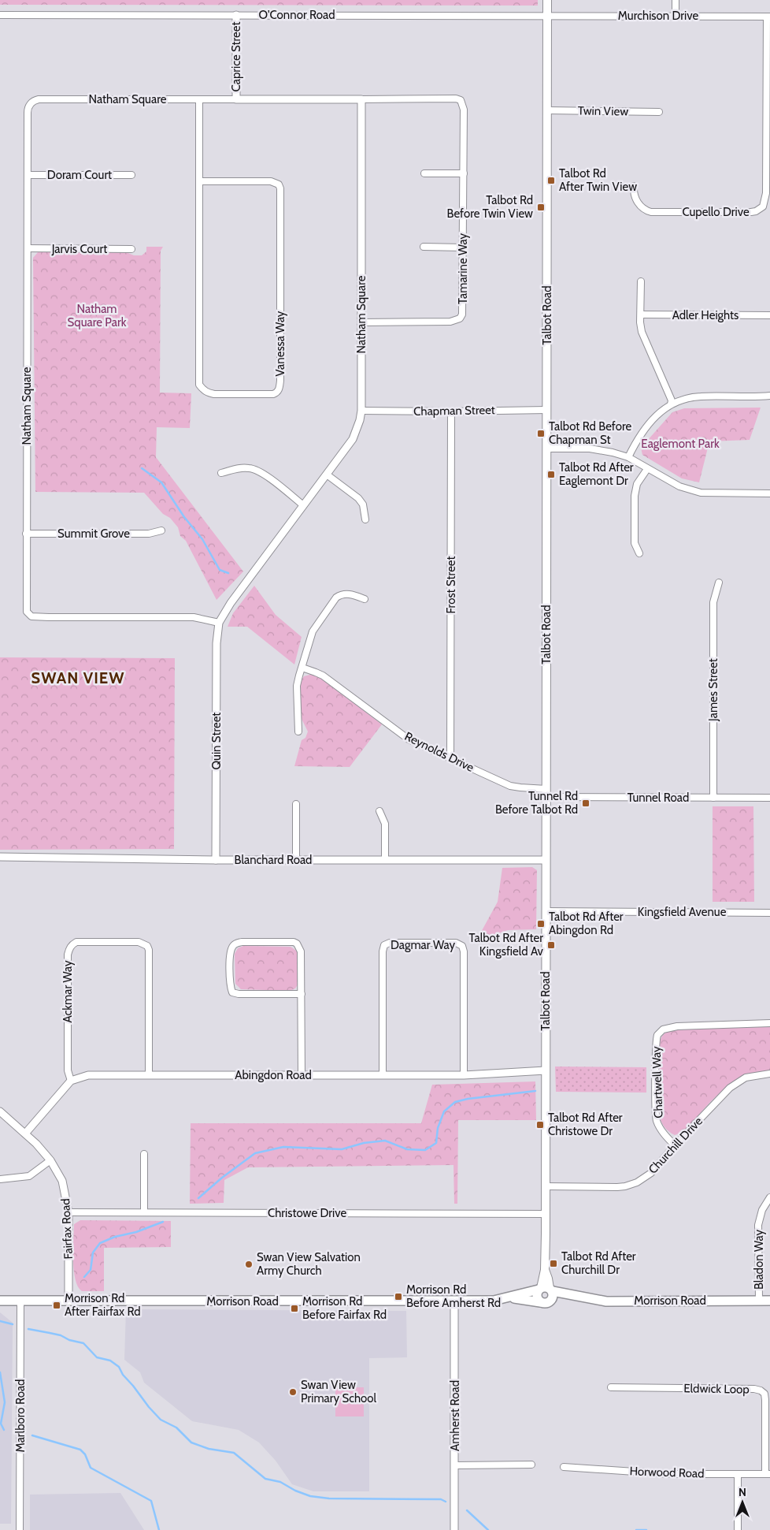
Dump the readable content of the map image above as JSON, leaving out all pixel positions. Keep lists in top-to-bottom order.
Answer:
{
  "streets": {
    "main road": ["Talbot Road", "Morrison Road"],
    "street": [
      "O'Connor Road",
      "Murchison Drive",
      "Caprice Street",
      "Natham Square",
      "Twin View",
      "Doram Court",
      "Cupello Drive",
      "Jarvis Court",
      "Tamarine Way",
      "Adler Heights",
      "Vanessa Way",
      "Chapman Street",
      "Summit Grove",
      "Frost Street",
      "James Street",
      "Quin Street",
      "Reynolds Drive",
      "Tunnel Road",
      "Blanchard Road",
      "Kingsfield Avenue",
      "Dagmar Way",
      "Ackmar Way",
      "Abingdon Road",
      "Chartwell Way",
      "Churchill Drive",
      "Christowe Drive",
      "Fairfax Road",
      "Bladon Way",
      "Eldwick Loop",
      "Marlboro Road",
      "Amherst Road",
      "Horwood Road"
    ]
  },
  "crossings": [
    ["O'Connor Road", "Murchison Drive"],
    ["O'Connor Road", "Caprice Street"],
    ["O'Connor Road", "Talbot Road"],
    ["Murchison Drive", "Cupello Drive"],
    ["Murchison Drive", "Talbot Road"],
    ["Caprice Street", "Natham Square"],
    ["Natham Square", "Doram Court"],
    ["Natham Square", "Jarvis Court"],
    ["Natham Square", "Tamarine Way"],
    ["Natham Square", "Vanessa Way"],
    ["Natham Square", "Chapman Street"],
    ["Natham Square", "Summit Grove"],
    ["Natham Square", "Quin Street"],
    ["Twin View", "Talbot Road"],
    ["Talbot Road", "Chapman Street"],
    ["Talbot Road", "Reynolds Drive"],
    ["Talbot Road", "Tunnel Road"],
    ["Talbot Road", "Blanchard Road"],
    ["Talbot Road", "Kingsfield Avenue"],
    ["Talbot Road", "Abingdon Road"],
    ["Talbot Road", "Churchill Drive"],
    ["Talbot Road", "Christowe Drive"],
    ["Talbot Road", "Morrison Road"],
    ["Chapman Street", "Frost Street"],
    ["Frost Street", "Reynolds Drive"],
    ["James Street", "Tunnel Road"],
    ["Quin Street", "Blanchard Road"],
    ["Reynolds Drive", "Tunnel Road"],
    ["Dagmar Way", "Abingdon Road"],
    ["Ackmar Way", "Abingdon Road"],
    ["Chartwell Way", "Churchill Drive"],
    ["Christowe Drive", "Fairfax Road"],
    ["Fairfax Road", "Morrison Road"],
    ["Bladon Way", "Morrison Road"],
    ["Morrison Road", "Marlboro Road"],
    ["Morrison Road", "Amherst Road"],
    ["Eldwick Loop", "Horwood Road"]
  ],
  "districts": ["SWAN VIEW"],
  "parks": ["Natham Square Park", "Eaglemont Park"],
  "places": {
    "transit": [
      "Talbot Rd After Twin View",
      "Talbot Rd Before Twin View",
      "Talbot Rd Before Chapman St",
      "Talbot Rd After Eaglemont Dr",
      "Tunnel Rd Before Talbot Rd",
      "Talbot Rd After Abingdon Rd",
      "Talbot Rd After Kingsfield Av",
      "Talbot Rd After Christowe Dr",
      "Talbot Rd After Churchill Dr",
      "Morrison Rd Before Amherst Rd",
      "Morrison Rd After Fairfax Rd",
      "Morrison Rd Before Fairfax Rd"
    ],
    "other": ["Swan View Salvation Army Church", "Swan View Primary School"]
  },
  "north": "top"
}
